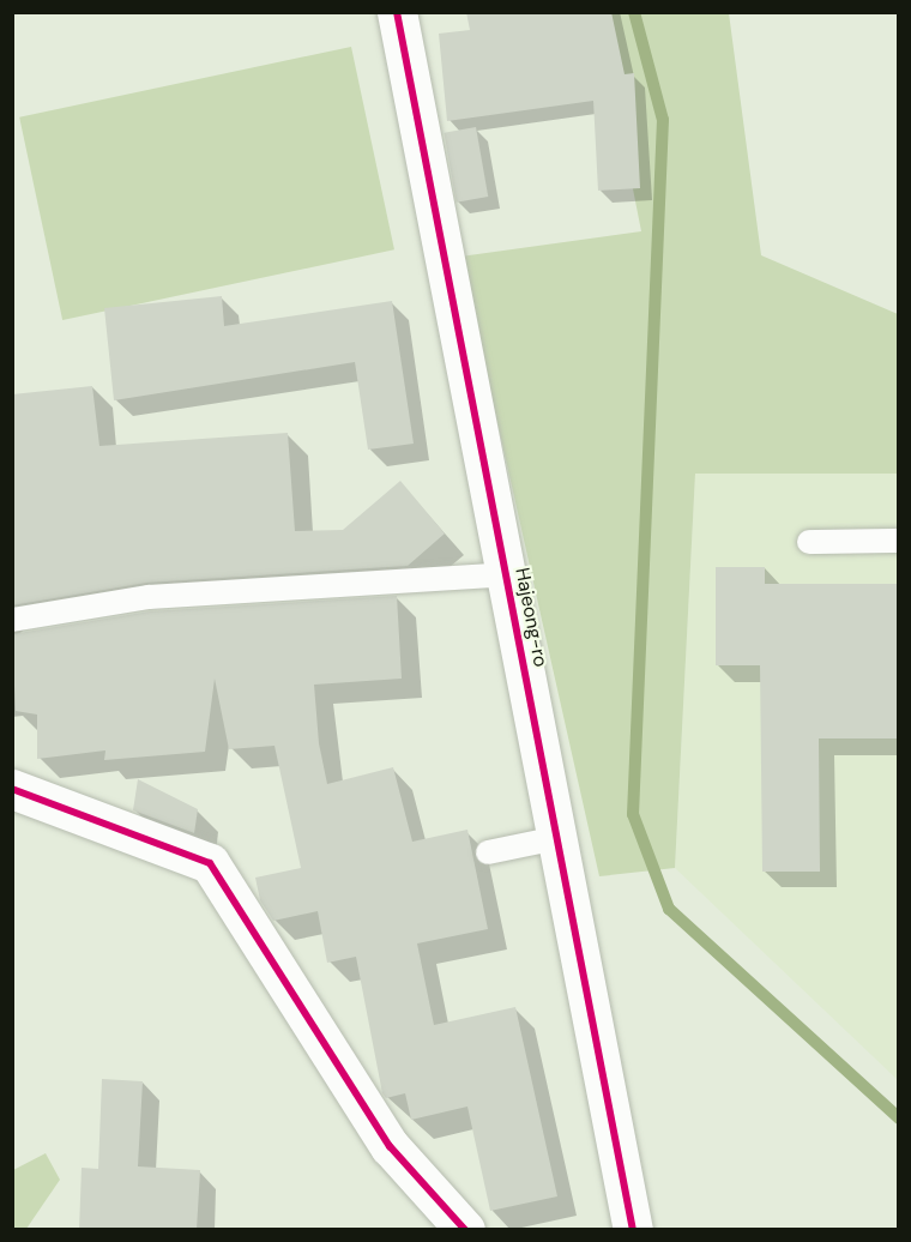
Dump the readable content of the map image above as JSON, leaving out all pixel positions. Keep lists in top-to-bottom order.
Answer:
{
  "streets": {
    "street": ["Hajeong-ro"]
  }
}
